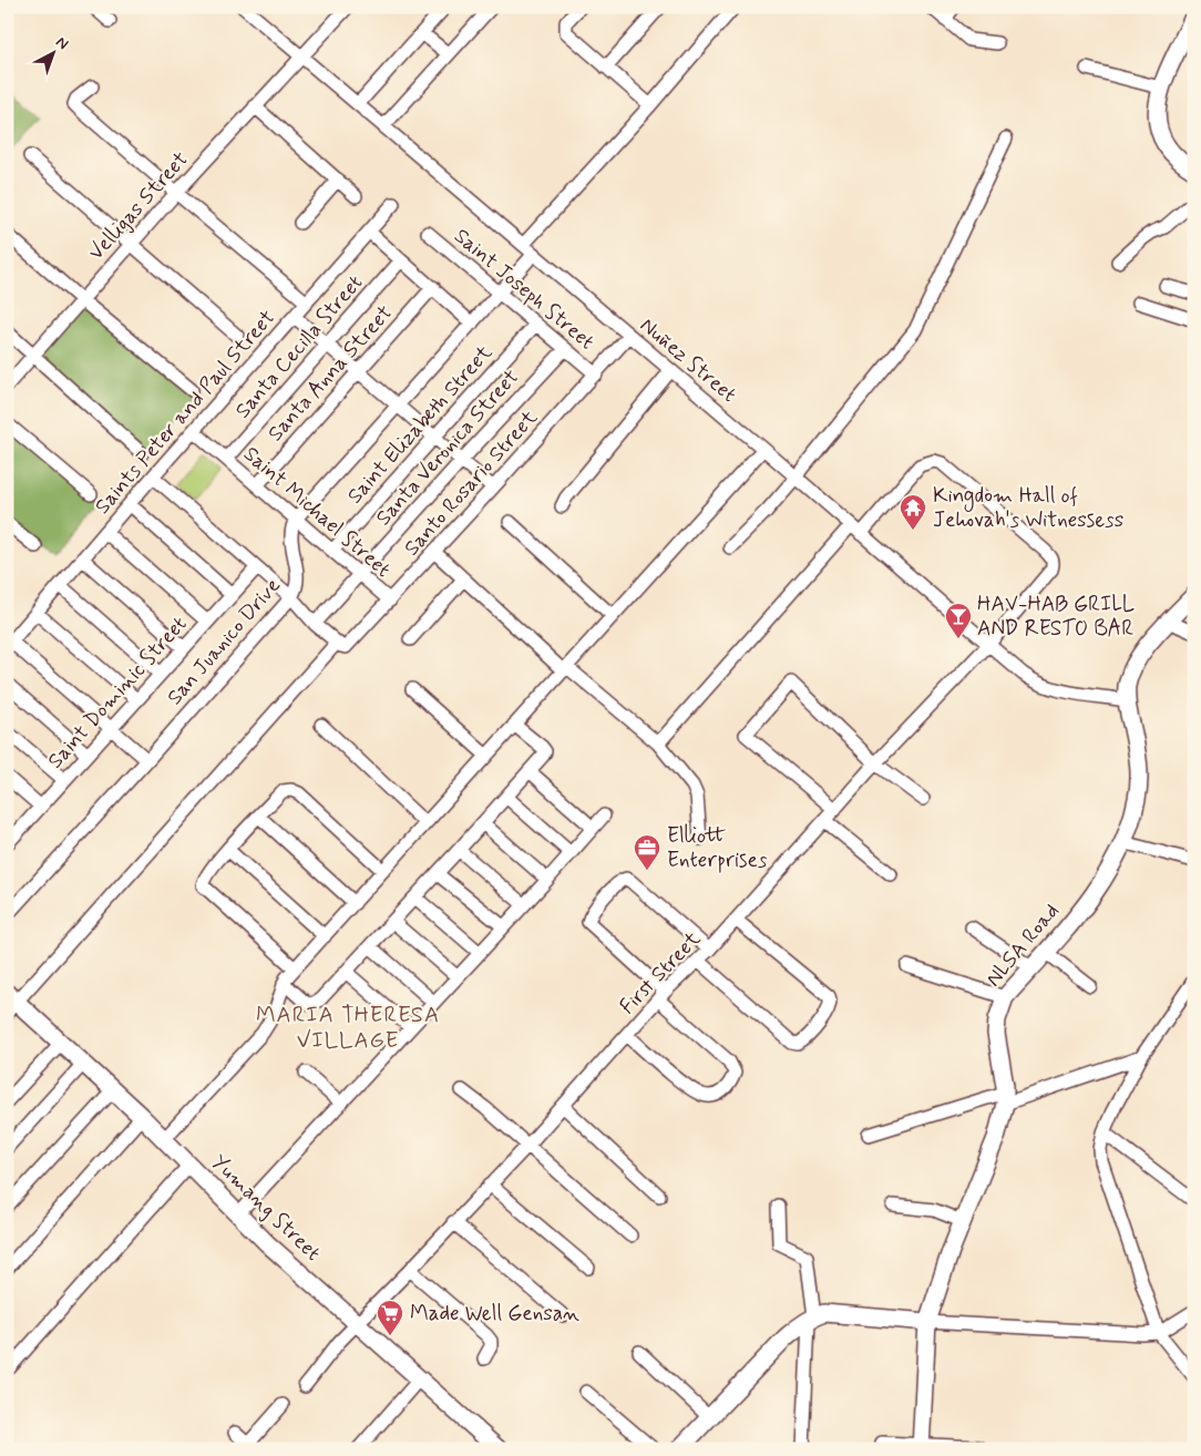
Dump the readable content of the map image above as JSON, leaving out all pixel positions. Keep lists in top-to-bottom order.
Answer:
{
  "streets": {
    "main road": ["NLSA Road", "Yumang Street"],
    "street": [
      "Velligas Street",
      "Saint Joseph Street",
      "Santa Cecilla Street",
      "Nuñez Street",
      "Santa Anna Street",
      "Saints Peter and Paul Street",
      "Saint Elizabeth Street",
      "Santa Veronica Street",
      "Santo Rosario Street",
      "Saint Michael Street",
      "San Juanico Drive",
      "Saint Dominic Street",
      "First Street"
    ]
  },
  "crossings": [
    ["Velligas Street", "Nuñez Street"],
    ["Saint Joseph Street", "Saint Elizabeth Street"],
    ["Saint Joseph Street", "Santa Veronica Street"],
    ["Saint Joseph Street", "Santo Rosario Street"],
    ["Santa Cecilla Street", "Saint Michael Street"],
    ["Nuñez Street", "Santo Rosario Street"],
    ["Nuñez Street", "NLSA Road"],
    ["Nuñez Street", "First Street"],
    ["Santa Anna Street", "Saint Michael Street"],
    ["Saints Peter and Paul Street", "Saint Michael Street"],
    ["Saint Elizabeth Street", "Saint Michael Street"],
    ["Santa Veronica Street", "Saint Michael Street"],
    ["Santo Rosario Street", "Saint Michael Street"],
    ["Saint Michael Street", "San Juanico Drive"],
    ["First Street", "Yumang Street"]
  ],
  "districts": ["MARIA THERESA VILLAGE"],
  "places": {
    "temple": ["Kingdom Hall of Jehovah's Witnessess"],
    "bar": ["HAV-HAB GRILL AND RESTO BAR"],
    "office": ["Elliott Enterprises"],
    "supermarket": ["Made Well Gensan"]
  },
  "north": "top right"
}
